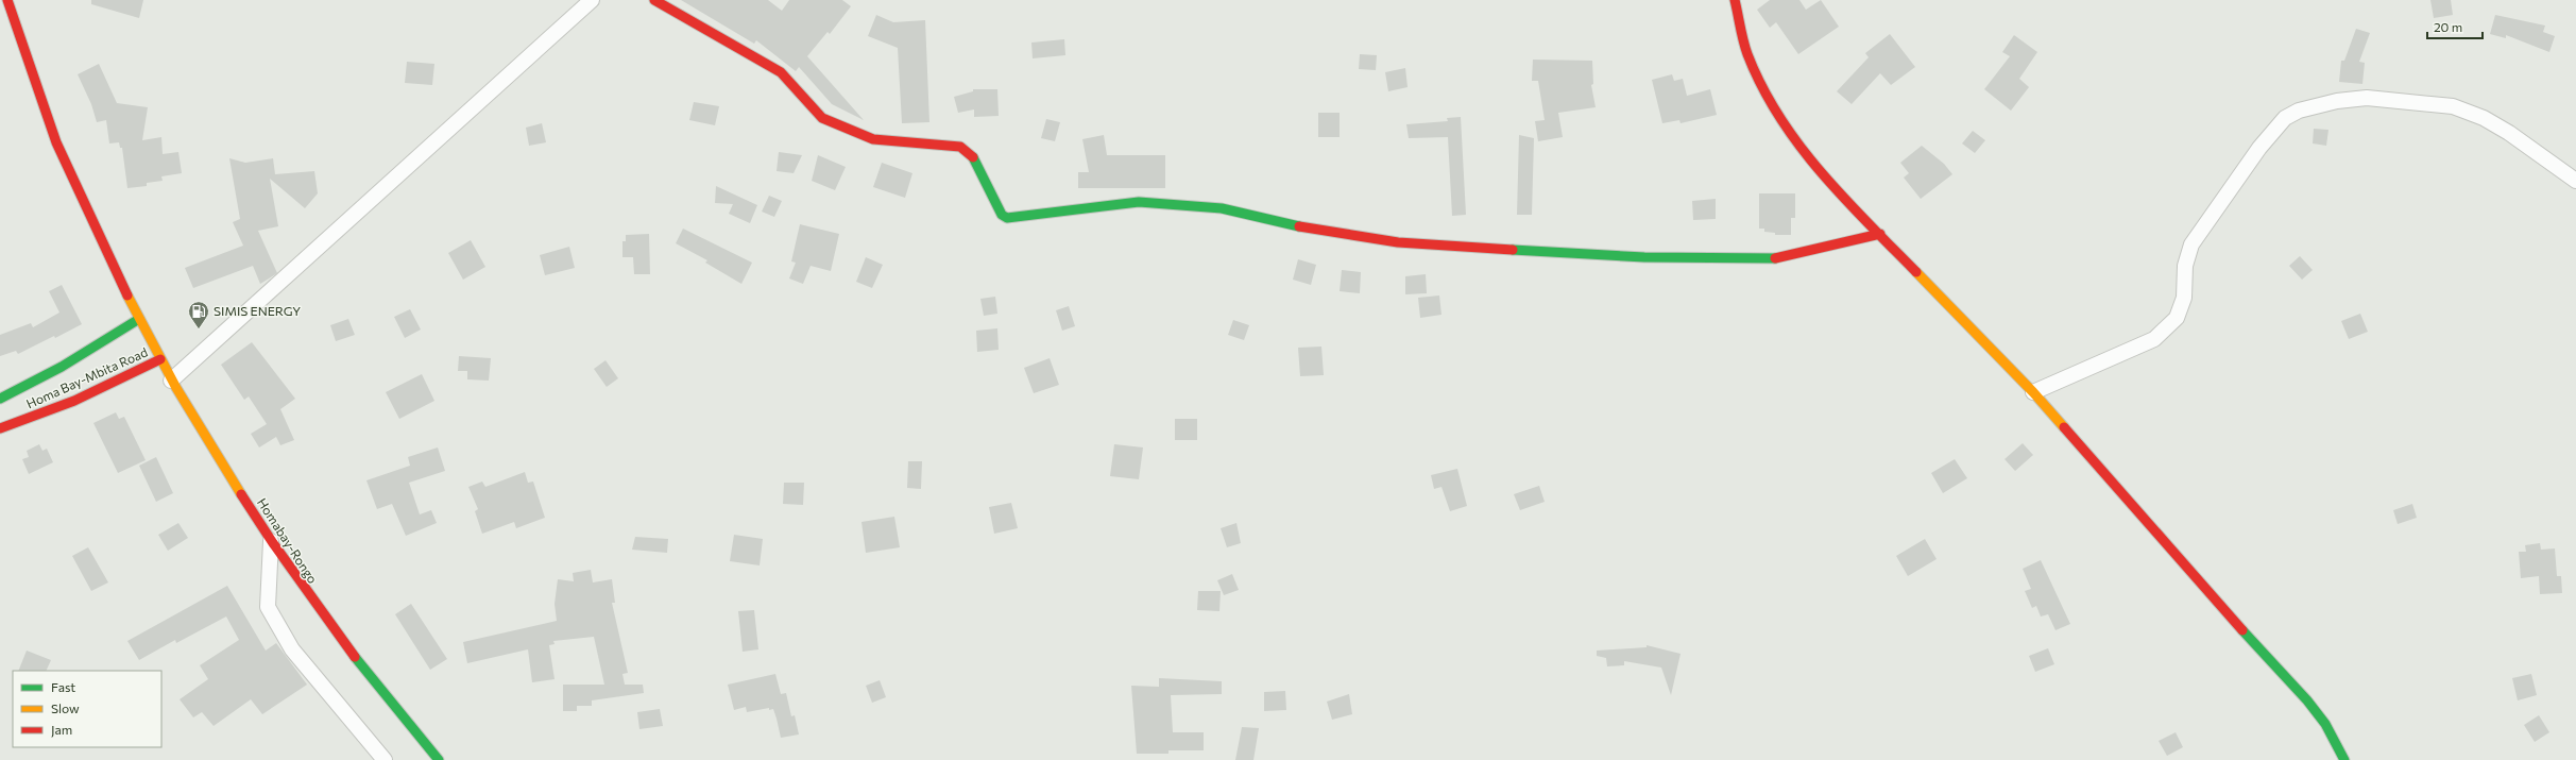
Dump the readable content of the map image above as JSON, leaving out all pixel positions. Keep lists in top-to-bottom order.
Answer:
{
  "streets": {
    "main road": ["Homa Bay-Mbita Road", "Homabay-Rongo"]
  },
  "crossings": [
    ["Homa Bay-Mbita Road", "Homabay-Rongo"]
  ],
  "places": {
    "fuel station": ["SIMIS ENERGY"]
  },
  "legend": ["Fast", "Slow", "Jam"],
  "scale_bar": "20 m"
}
